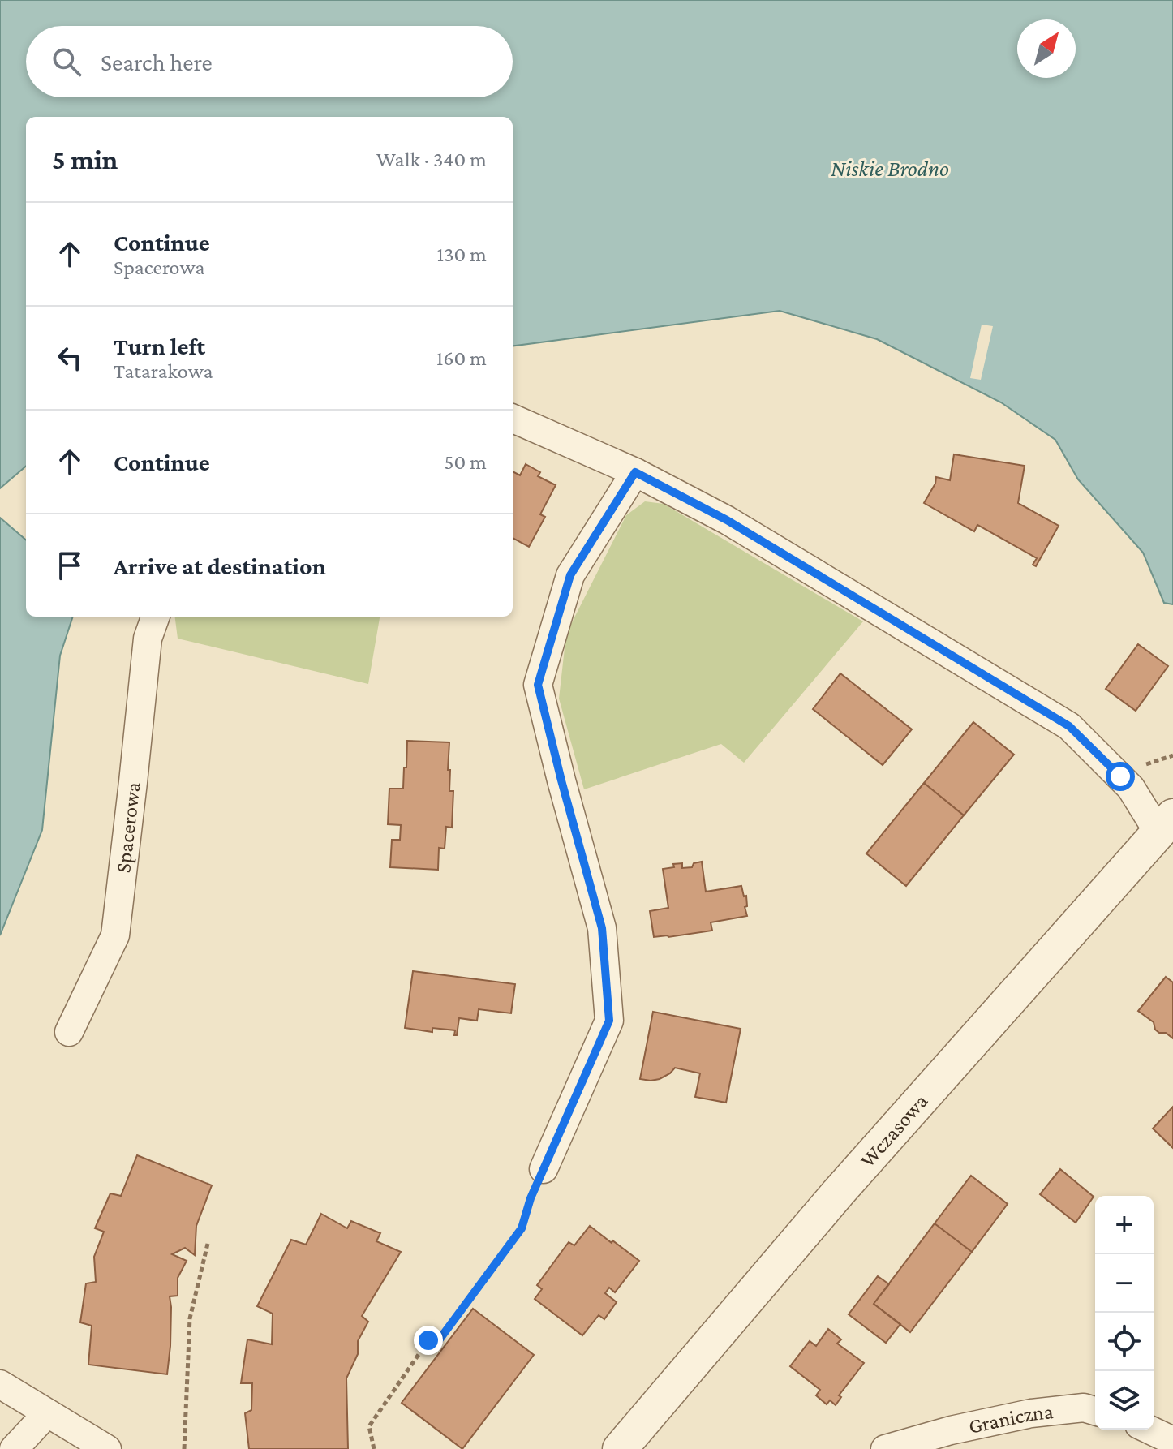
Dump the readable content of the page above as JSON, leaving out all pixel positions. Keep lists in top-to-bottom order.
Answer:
{
  "streets": {
    "street": ["Spacerowa", "Wczasowa", "Graniczna"]
  },
  "water": ["Niskie Brodno"],
  "north": "top right",
  "page": {
    "search": "Search here",
    "heading": ["5 min", "Walk · 340 m"],
    "list": [
      ["Continue", "Spacerowa", "130 m"],
      ["Turn left", "Tatarakowa", "160 m"],
      ["Continue", "50 m"],
      "Arrive at destination"
    ],
    "map_buttons": ["+", "−"]
  }
}
